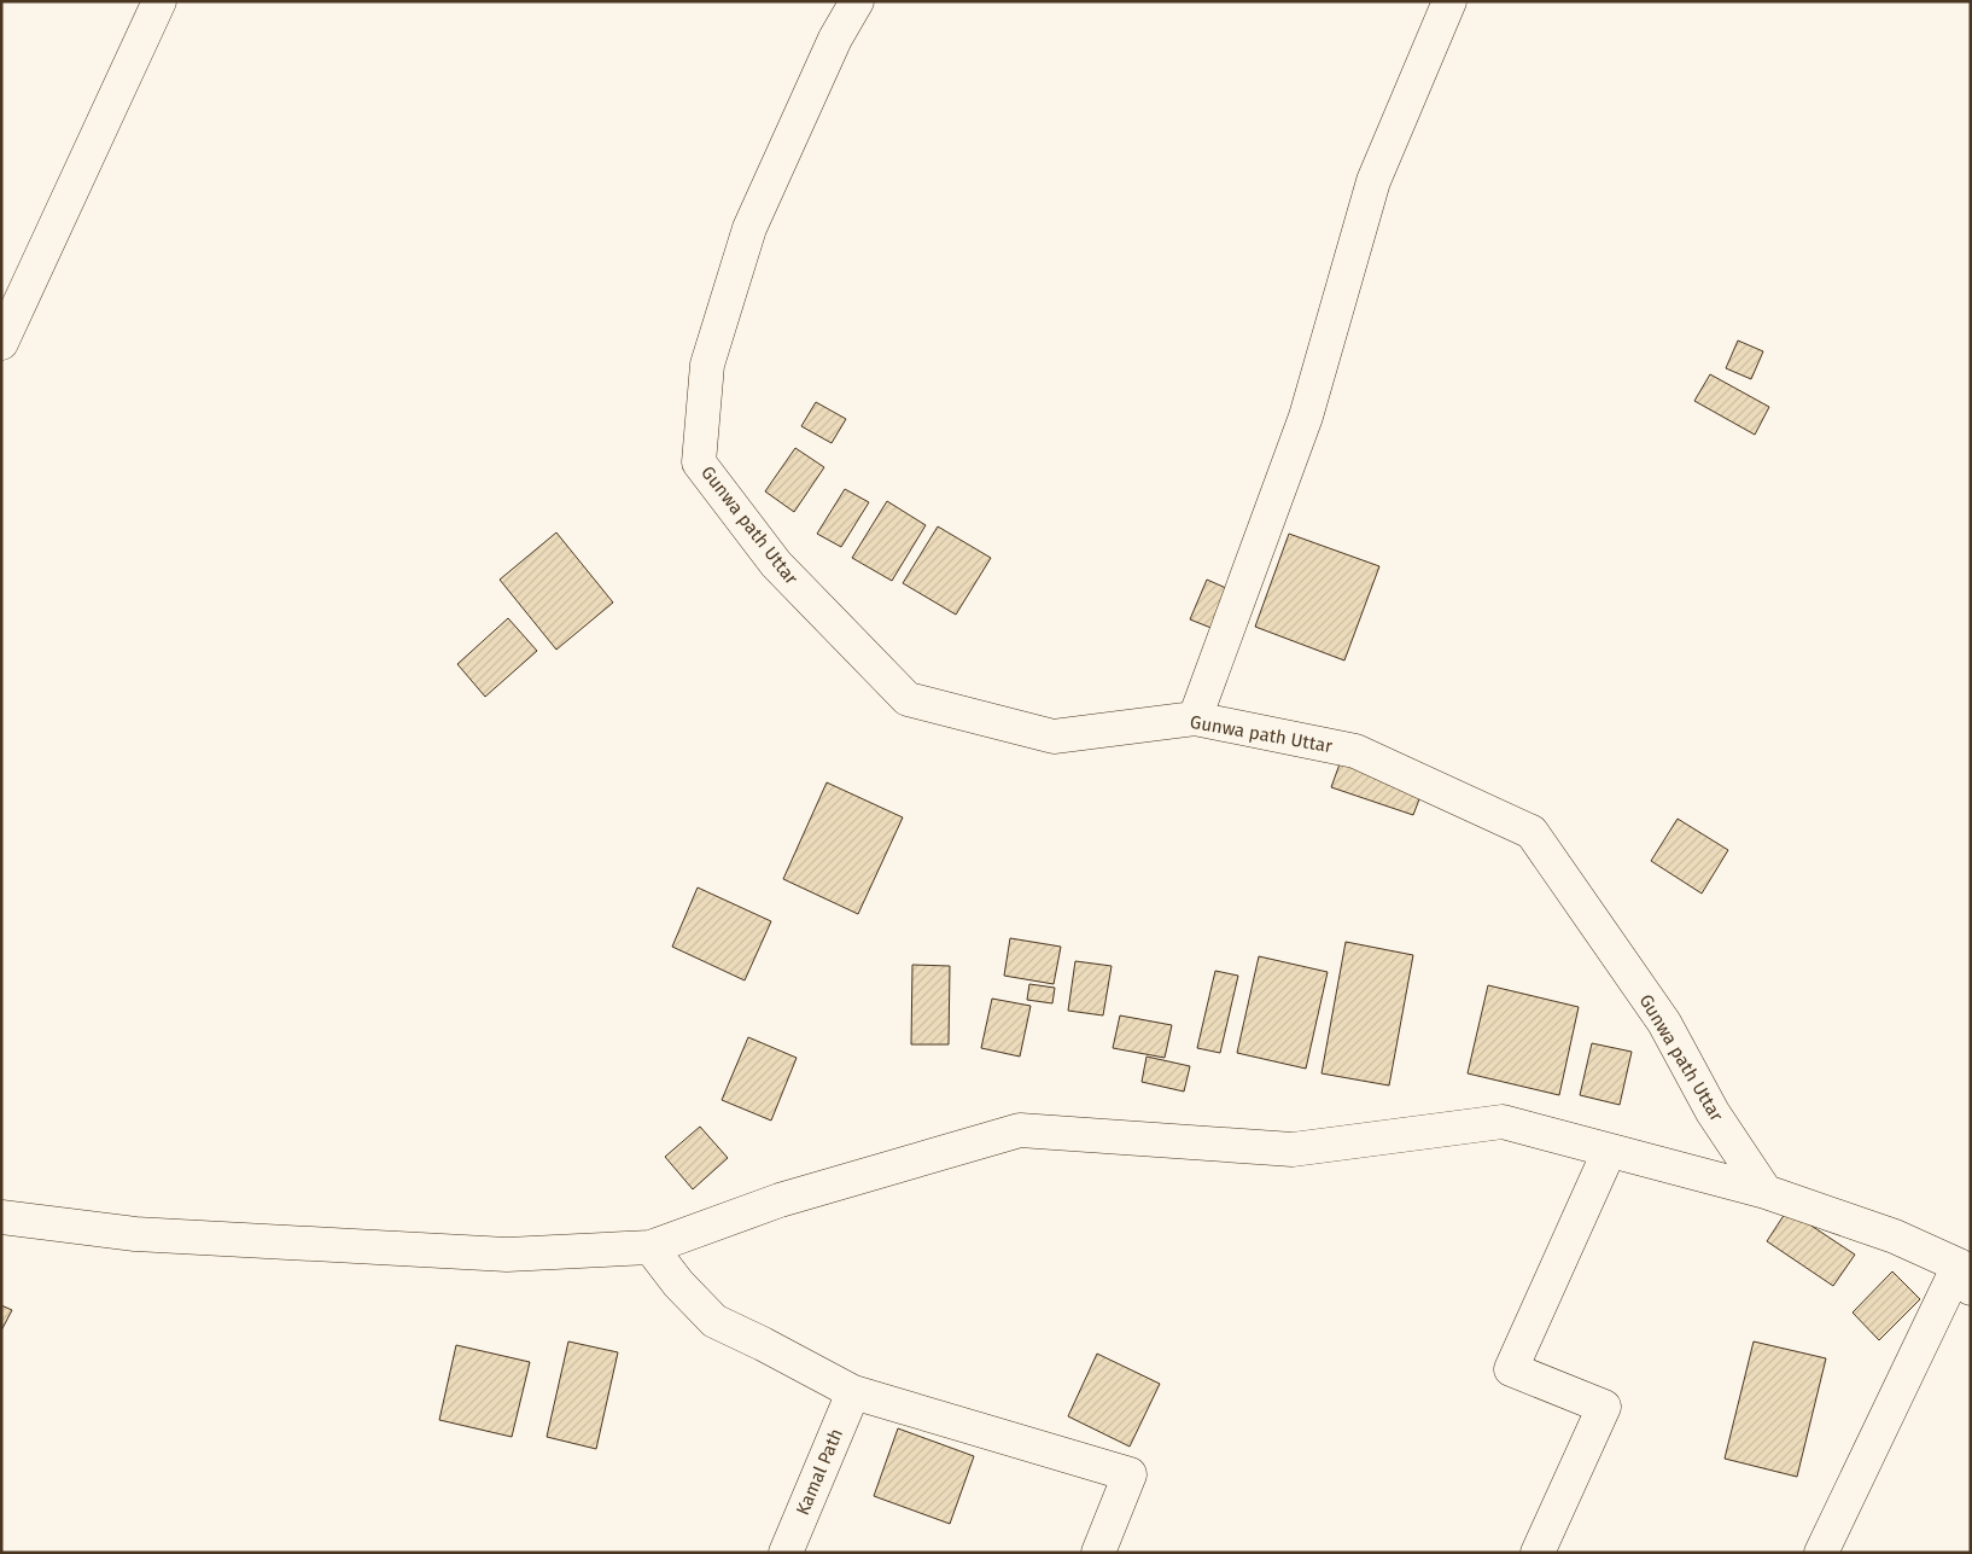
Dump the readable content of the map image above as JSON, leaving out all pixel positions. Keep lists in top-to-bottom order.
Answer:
{
  "streets": {
    "street": ["Gunwa path Uttar", "Kamal Path"]
  }
}
